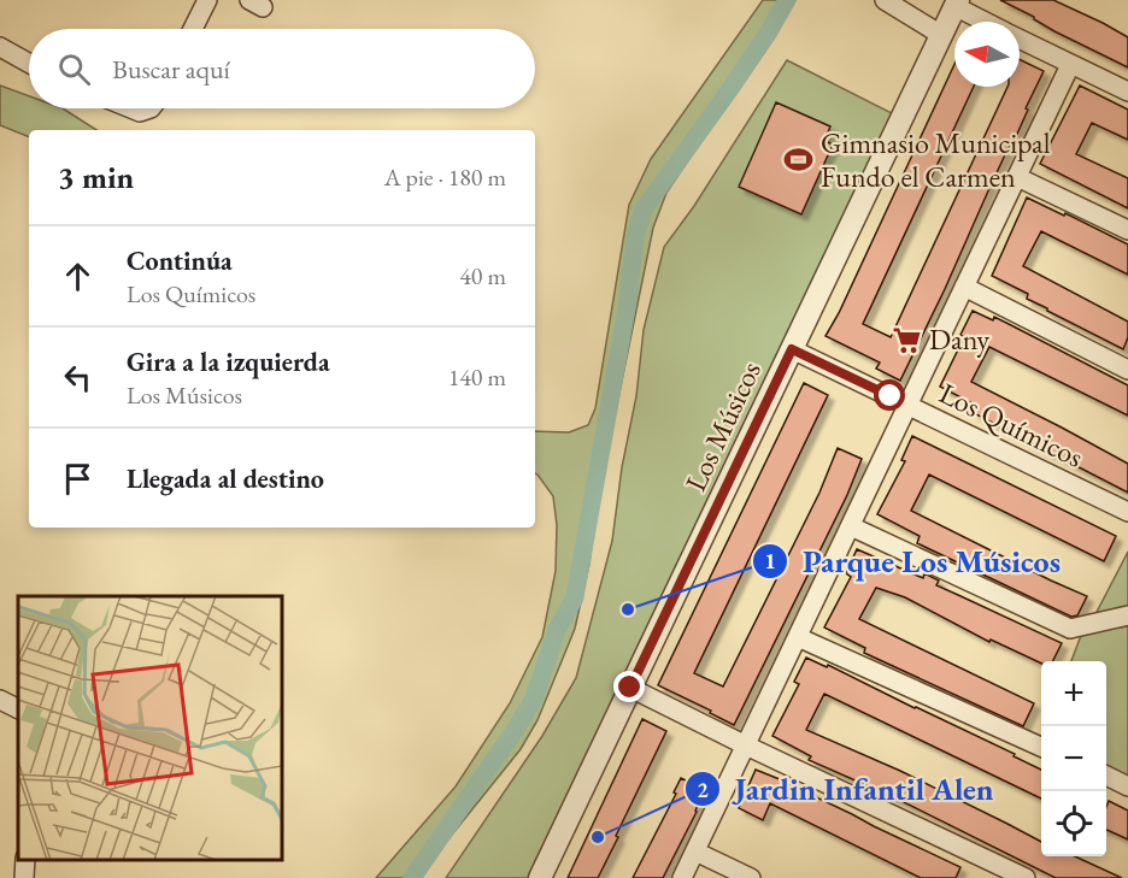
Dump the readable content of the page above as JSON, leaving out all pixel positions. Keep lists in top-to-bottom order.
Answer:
{
  "streets": {
    "street": ["Los Químicos", "Los Músicos"]
  },
  "crossings": [
    ["Los Químicos", "Los Músicos"]
  ],
  "places": {
    "sports": ["Gimnasio Municipal Fundo el Carmen"],
    "supermarket": ["Dany"],
    "other": ["Parque Los Músicos", "Jardin Infantil Alen"]
  },
  "north": "left",
  "page": {
    "search": "Buscar aquí",
    "heading": ["3 min", "A pie · 180 m"],
    "list": [
      ["Continúa", "Los Químicos", "40 m"],
      ["Gira a la izquierda", "Los Músicos", "140 m"],
      "Llegada al destino"
    ],
    "map_buttons": ["+", "−"]
  }
}
